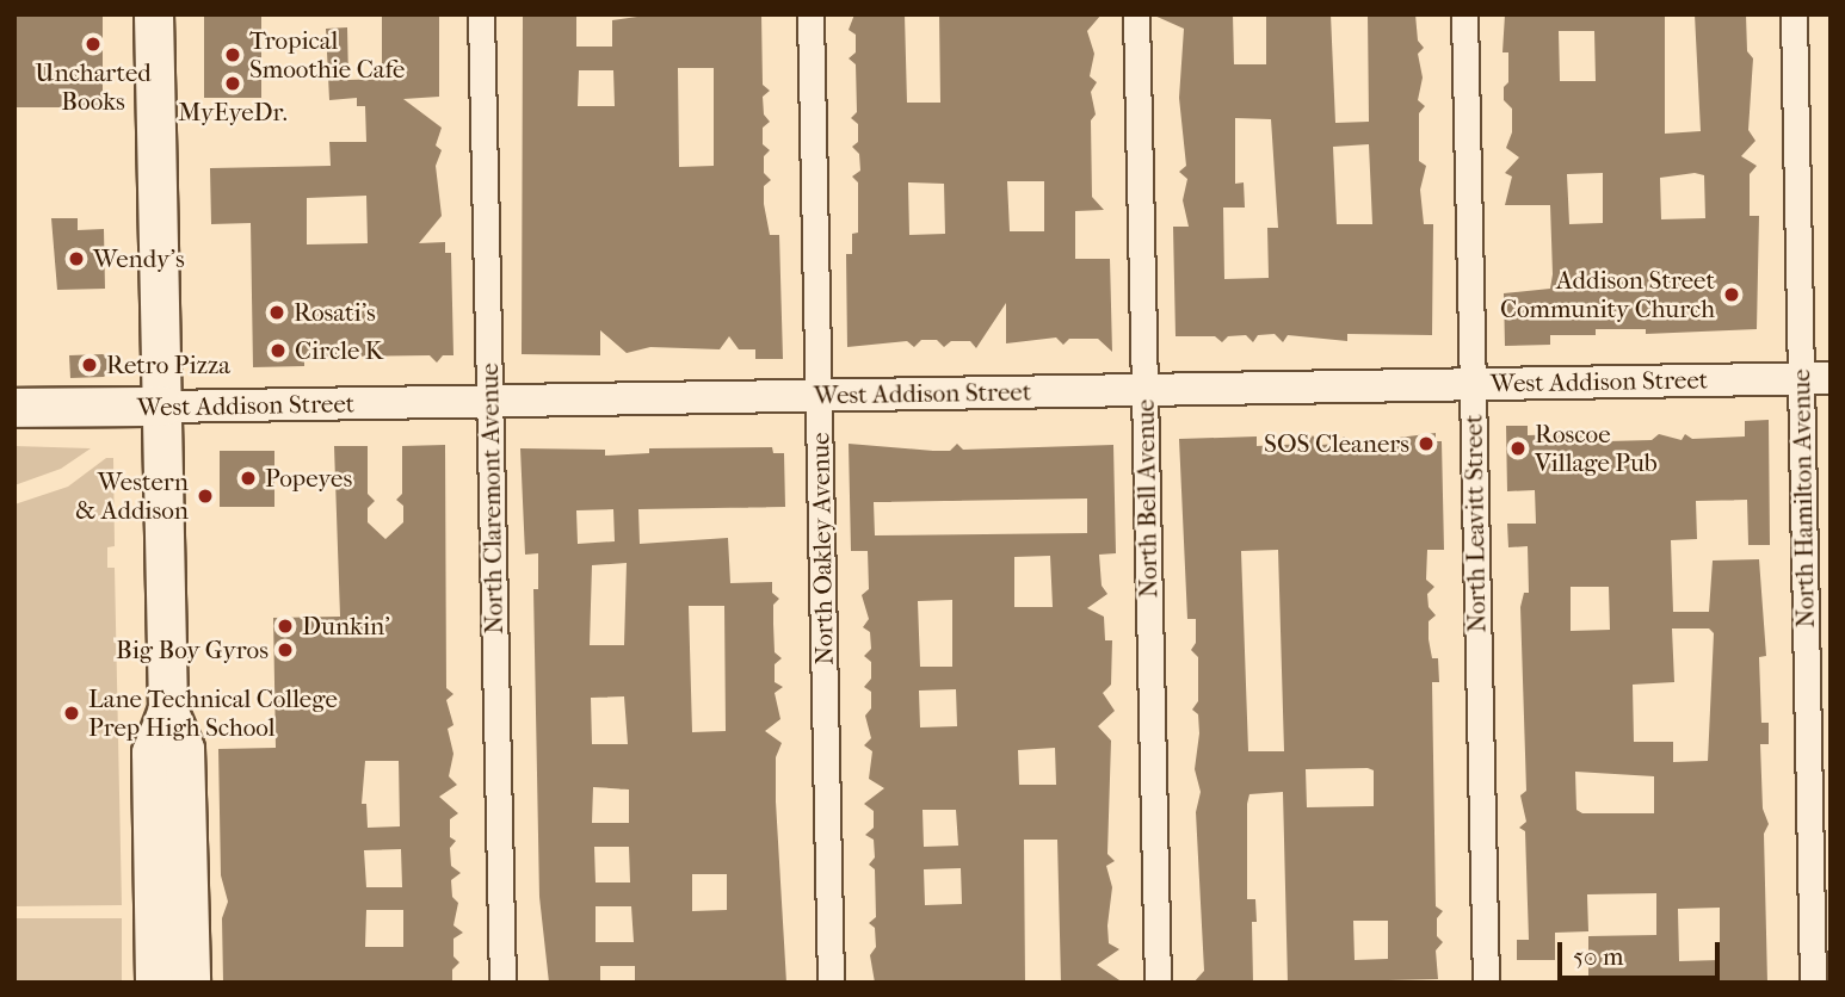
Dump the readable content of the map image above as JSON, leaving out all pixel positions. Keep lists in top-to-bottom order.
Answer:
{
  "streets": {
    "main road": ["West Addison Street"],
    "street": [
      "North Claremont Avenue",
      "North Bell Avenue",
      "North Hamilton Avenue",
      "North Leavitt Street",
      "North Oakley Avenue"
    ]
  },
  "crossings": [
    ["West Addison Street", "North Claremont Avenue"],
    ["West Addison Street", "North Bell Avenue"],
    ["West Addison Street", "North Hamilton Avenue"],
    ["West Addison Street", "North Leavitt Street"],
    ["West Addison Street", "North Oakley Avenue"]
  ],
  "places": [
    "Uncharted Books",
    "Tropical Smoothie Cafe",
    "MyEyeDr.",
    "Wendy's",
    "Addison Street Community Church",
    "Rosati's",
    "Circle K",
    "Retro Pizza",
    "SOS Cleaners",
    "Roscoe Village Pub",
    "Popeyes",
    "Western & Addison",
    "Dunkin'",
    "Big Boy Gyros",
    "Lane Technical College Prep High School"
  ],
  "scale_bar": "50 m"
}
